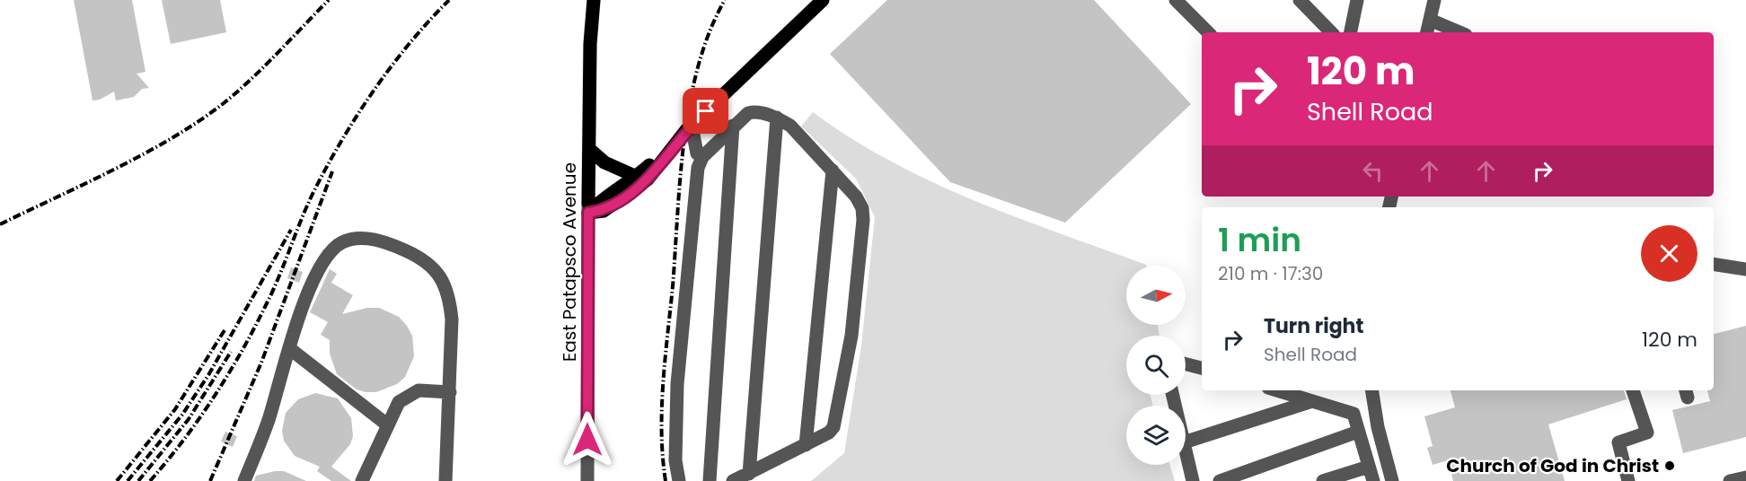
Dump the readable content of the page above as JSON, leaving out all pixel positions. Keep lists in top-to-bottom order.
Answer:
{
  "streets": {
    "main road": ["East Patapsco Avenue"]
  },
  "places": ["Church of God in Christ"],
  "north": "right",
  "page": {
    "turn": ["120 m", "Shell Road"],
    "heading": ["1 min", "210 m · 17:30"],
    "list": [
      {
        "name": "Turn right",
        "note": "Shell Road",
        "value": "120 m"
      }
    ]
  }
}
